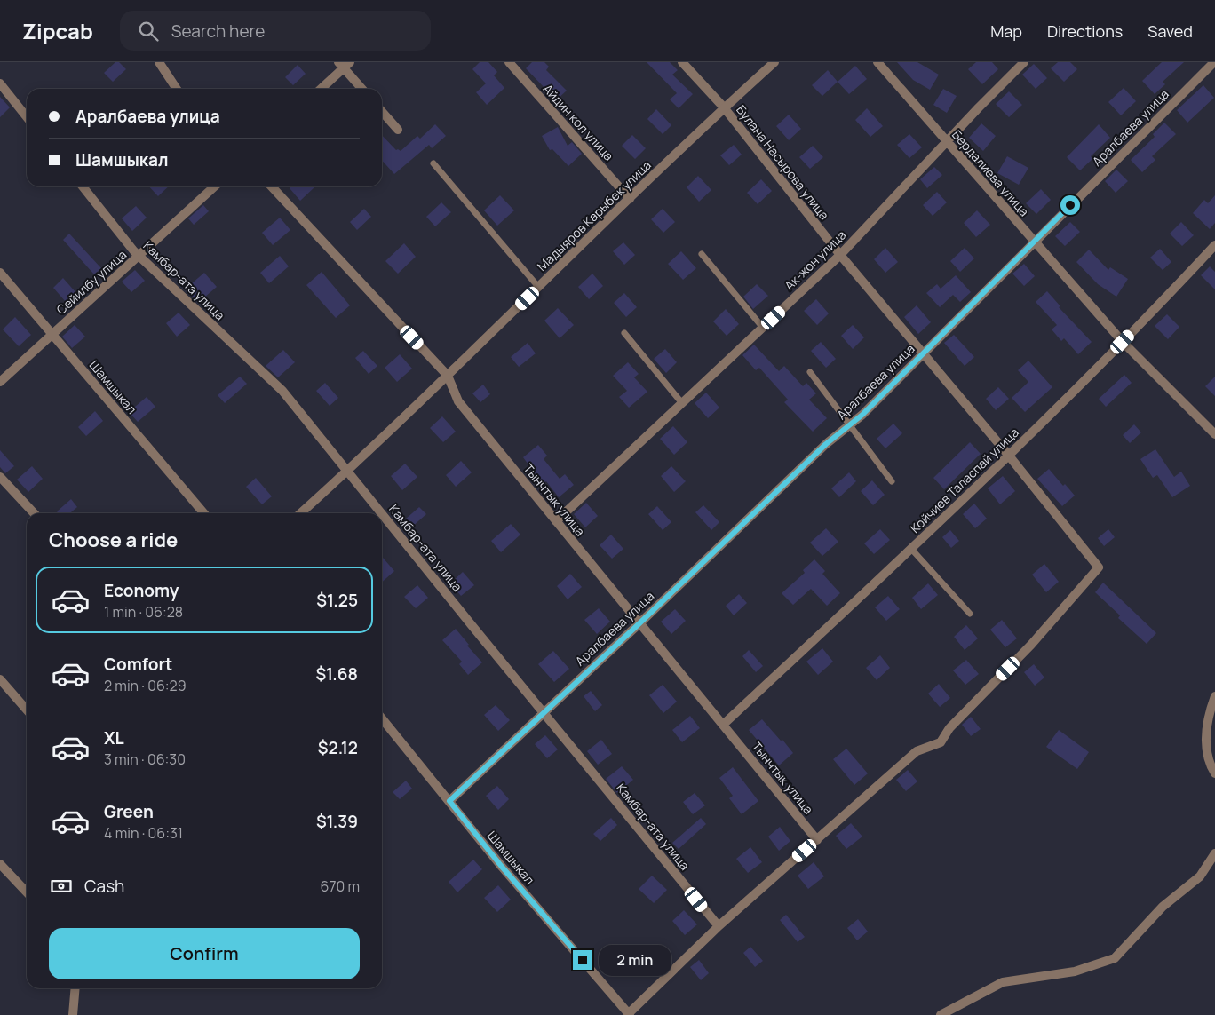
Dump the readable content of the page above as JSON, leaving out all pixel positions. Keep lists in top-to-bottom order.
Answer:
{
  "streets": {
    "street": [
      "Айдин кол улица",
      "Аралбаева улица",
      "Булана Насырова улица",
      "Бердалиева улица",
      "Мадыяров Карыбек улица",
      "Ак-жон улица",
      "Камбар-ата улица",
      "Сейилбу улица",
      "Шамшыкал",
      "Койчиев Таласпай улица",
      "Тынчтык улица"
    ]
  },
  "crossings": [
    ["Айдин кол улица", "Мадыяров Карыбек улица"],
    ["Аралбаева улица", "Булана Насырова улица"],
    ["Аралбаева улица", "Бердалиева улица"],
    ["Аралбаева улица", "Камбар-ата улица"],
    ["Аралбаева улица", "Шамшыкал"],
    ["Аралбаева улица", "Тынчтык улица"],
    ["Булана Насырова улица", "Мадыяров Карыбек улица"],
    ["Булана Насырова улица", "Ак-жон улица"],
    ["Булана Насырова улица", "Койчиев Таласпай улица"],
    ["Булана Насырова улица", "Тынчтык улица"],
    ["Бердалиева улица", "Ак-жон улица"],
    ["Бердалиева улица", "Койчиев Таласпай улица"],
    ["Мадыяров Карыбек улица", "Камбар-ата улица"],
    ["Мадыяров Карыбек улица", "Тынчтык улица"],
    ["Ак-жон улица", "Тынчтык улица"],
    ["Камбар-ата улица", "Сейилбу улица"],
    ["Сейилбу улица", "Шамшыкал"],
    ["Койчиев Таласпай улица", "Тынчтык улица"]
  ],
  "page": {
    "header": "Zipcab",
    "search": "Search here",
    "nav": ["Map", "Directions", "Saved"],
    "banner": ["Аралбаева улица", "Шамшыкал"],
    "heading": "Choose a ride",
    "list": [
      {
        "name": "Economy",
        "note": "1 min · 06:28",
        "value": "$1.25"
      },
      {
        "name": "Comfort",
        "note": "2 min · 06:29",
        "value": "$1.68"
      },
      {
        "name": "XL",
        "note": "3 min · 06:30",
        "value": "$2.12"
      },
      {
        "name": "Green",
        "note": "4 min · 06:31",
        "value": "$1.39"
      }
    ],
    "pay": ["Cash", "670 m"],
    "buttons": "Confirm",
    "bubble": "2 min"
  }
}
